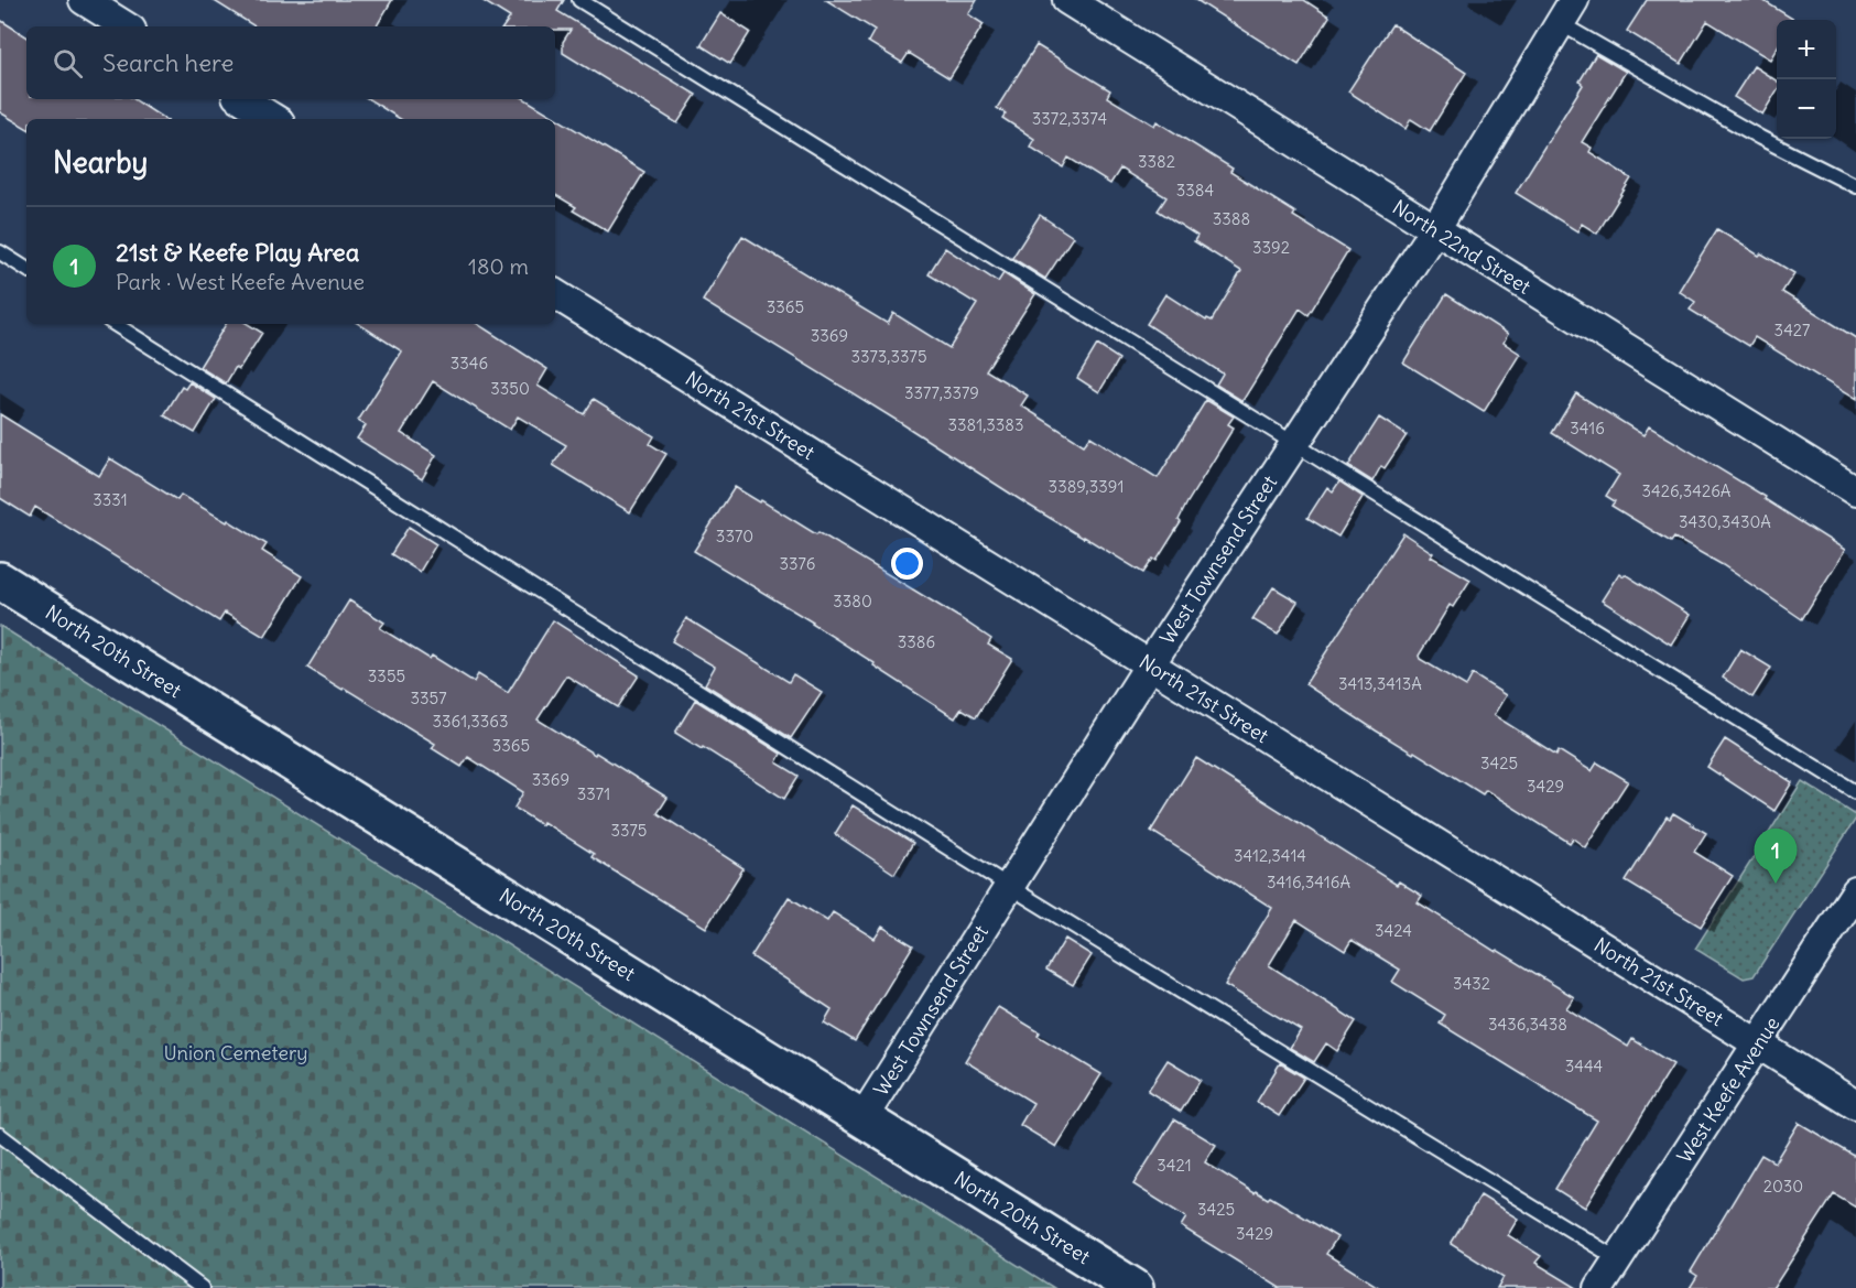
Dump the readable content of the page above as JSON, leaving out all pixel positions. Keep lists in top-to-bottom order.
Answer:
{
  "streets": {
    "main road": ["North 20th Street"],
    "street": [
      "North 22nd Street",
      "North 21st Street",
      "West Townsend Street",
      "West Keefe Avenue"
    ]
  },
  "crossings": [
    ["North 22nd Street", "West Townsend Street"],
    ["North 21st Street", "West Townsend Street"],
    ["North 21st Street", "West Keefe Avenue"],
    ["West Townsend Street", "North 20th Street"]
  ],
  "parks": ["Union Cemetery"],
  "house_numbers": [
    "3372,3374",
    "3382",
    "3384",
    "3388",
    "3392",
    "3365",
    "3427",
    "3369",
    "3373,3375",
    "3346",
    "3350",
    "3377,3379",
    "3381,3383",
    "3416",
    "3389,3391",
    "3426,3426A",
    "3331",
    "3430,3430A",
    "3370",
    "3376",
    "3380",
    "3386",
    "3355",
    "3413,3413A",
    "3357",
    "3361,3363",
    "3365",
    "3425",
    "3369",
    "3429",
    "3371",
    "3375",
    "3412,3414",
    "3416,3416A",
    "3424",
    "3432",
    "3436,3438",
    "3444",
    "3421",
    "2030",
    "3425",
    "3429"
  ],
  "page": {
    "map_buttons": ["+", "−"],
    "search": "Search here",
    "heading": "Nearby",
    "list": [
      {
        "mark": "1",
        "name": "21st & Keefe Play Area",
        "note": "Park · West Keefe Avenue",
        "value": "180 m"
      }
    ],
    "pins": "1"
  }
}
